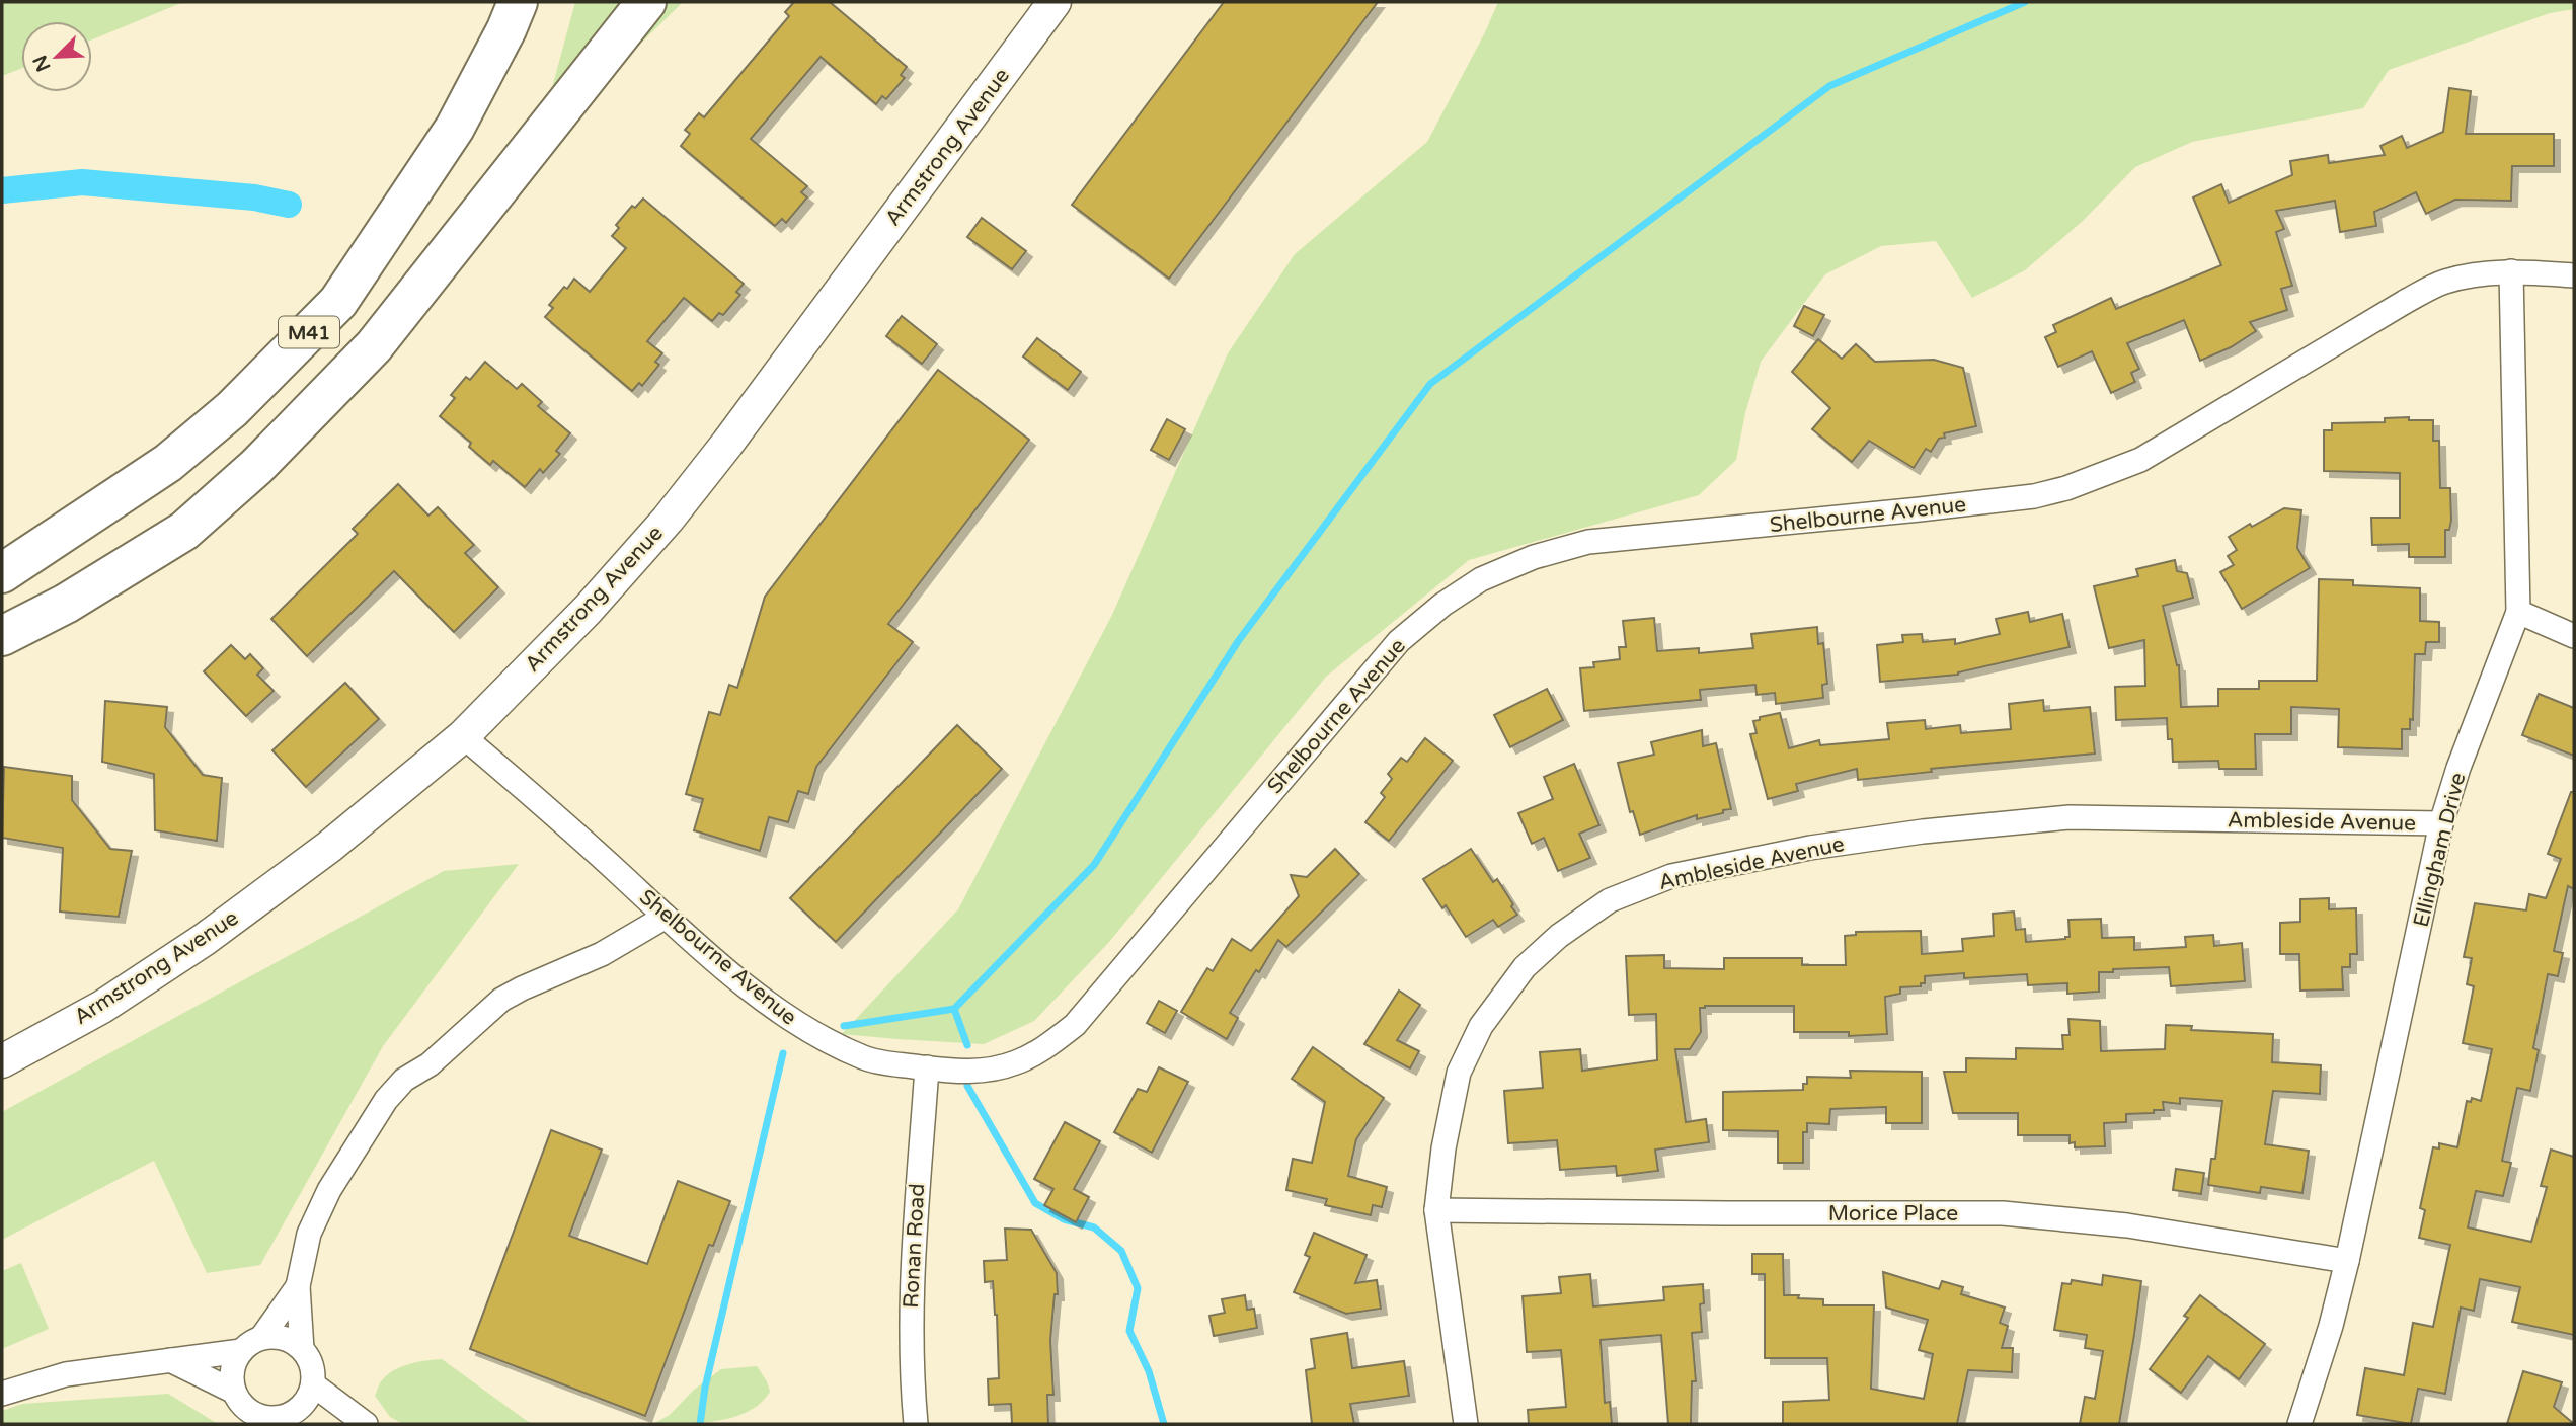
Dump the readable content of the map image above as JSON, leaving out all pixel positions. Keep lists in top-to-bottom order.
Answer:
{
  "streets": {
    "highway": ["M41"],
    "street": [
      "Armstrong Avenue",
      "Shelbourne Avenue",
      "Ambleside Avenue",
      "Ellingham Drive",
      "Morice Place",
      "Ronan Road"
    ]
  },
  "crossings": [
    ["Armstrong Avenue", "Shelbourne Avenue"],
    ["Shelbourne Avenue", "Ellingham Drive"],
    ["Shelbourne Avenue", "Ronan Road"],
    ["Ambleside Avenue", "Ellingham Drive"],
    ["Ambleside Avenue", "Morice Place"],
    ["Ellingham Drive", "Morice Place"]
  ],
  "north": "bottom left"
}
